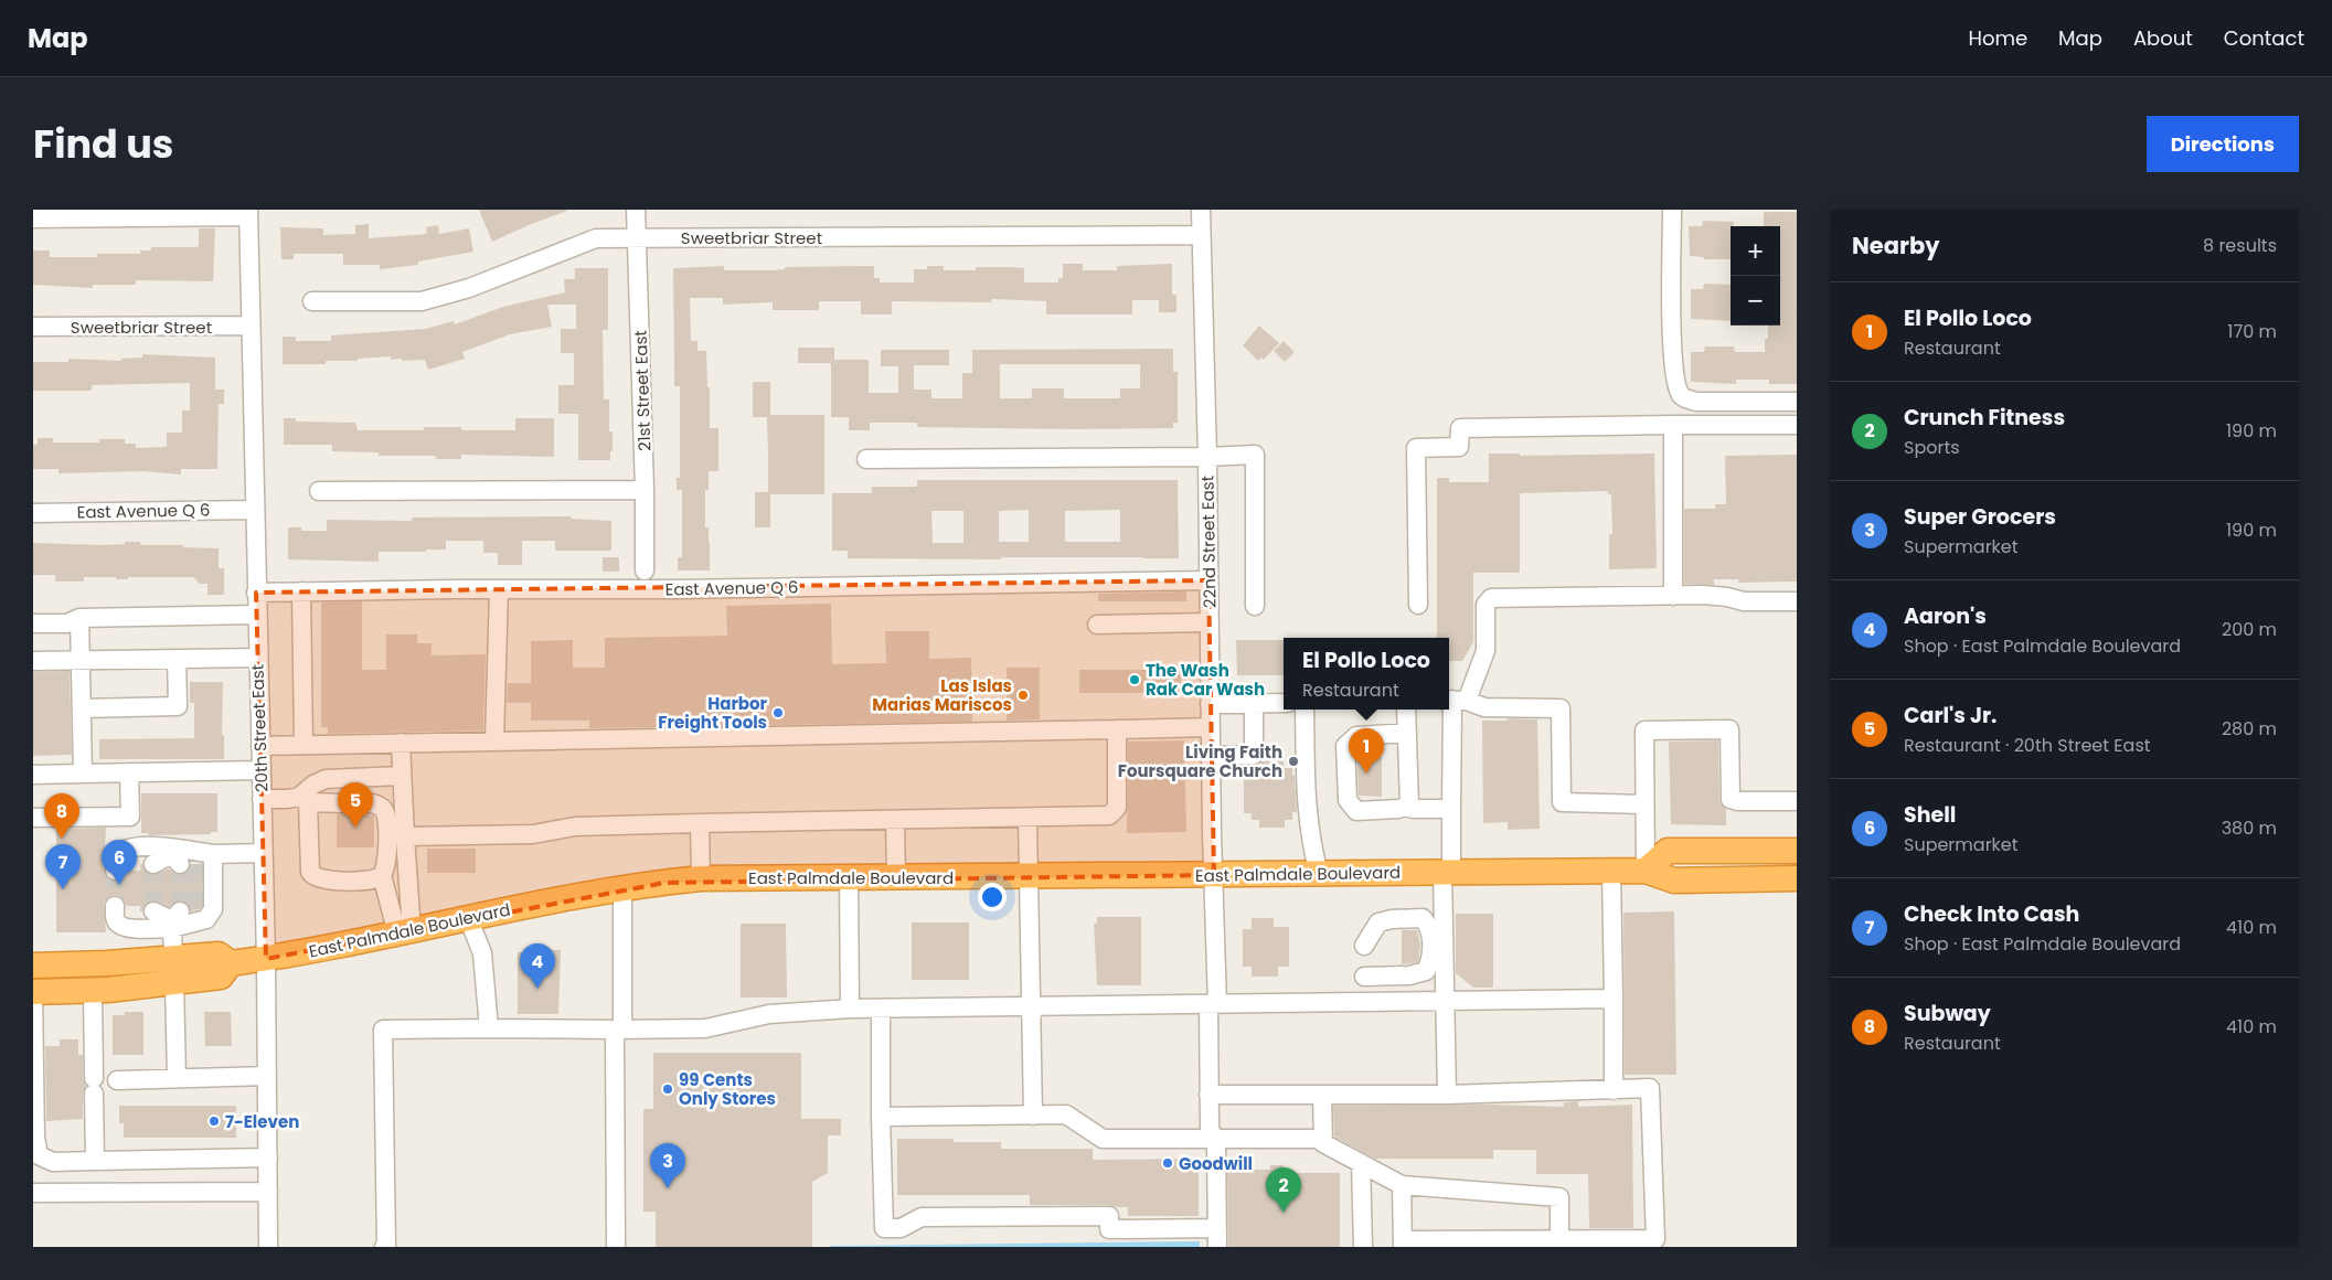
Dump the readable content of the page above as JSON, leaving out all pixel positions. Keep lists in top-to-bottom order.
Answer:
{
  "streets": {
    "highway": ["East Palmdale Boulevard"],
    "street": [
      "Sweetbriar Street",
      "21st Street East",
      "East Avenue Q 6",
      "22nd Street East",
      "20th Street East"
    ]
  },
  "crossings": [
    ["Sweetbriar Street", "21st Street East"],
    ["Sweetbriar Street", "22nd Street East"],
    ["Sweetbriar Street", "20th Street East"],
    ["East Avenue Q 6", "22nd Street East"],
    ["East Avenue Q 6", "20th Street East"],
    ["22nd Street East", "East Palmdale Boulevard"],
    ["20th Street East", "East Palmdale Boulevard"]
  ],
  "places": [
    "The Wash Rak Car Wash",
    "Las Islas Marias Mariscos",
    "Harbor Freight Tools",
    "Living Faith Foursquare Church",
    "99 Cents Only Stores",
    "7-Eleven",
    "Goodwill"
  ],
  "page": {
    "header": "Map",
    "nav": [
      "Home",
      "Map",
      "About",
      "Contact"
    ],
    "title": "Find us",
    "buttons": "Directions",
    "heading": ["Nearby", "8 results"],
    "map_buttons": ["+", "−"],
    "list": [
      {
        "mark": "1",
        "name": "El Pollo Loco",
        "note": "Restaurant",
        "value": "170 m"
      },
      {
        "mark": "2",
        "name": "Crunch Fitness",
        "note": "Sports",
        "value": "190 m"
      },
      {
        "mark": "3",
        "name": "Super Grocers",
        "note": "Supermarket",
        "value": "190 m"
      },
      {
        "mark": "4",
        "name": "Aaron's",
        "note": "Shop · East Palmdale Boulevard",
        "value": "200 m"
      },
      {
        "mark": "5",
        "name": "Carl's Jr.",
        "note": "Restaurant · 20th Street East",
        "value": "280 m"
      },
      {
        "mark": "6",
        "name": "Shell",
        "note": "Supermarket",
        "value": "380 m"
      },
      {
        "mark": "7",
        "name": "Check Into Cash",
        "note": "Shop · East Palmdale Boulevard",
        "value": "410 m"
      },
      {
        "mark": "8",
        "name": "Subway",
        "note": "Restaurant",
        "value": "410 m"
      }
    ],
    "popup": ["El Pollo Loco", "Restaurant"],
    "pins": [
      "1",
      "5",
      "8",
      "6",
      "7",
      "4",
      "3",
      "2"
    ]
  }
}
